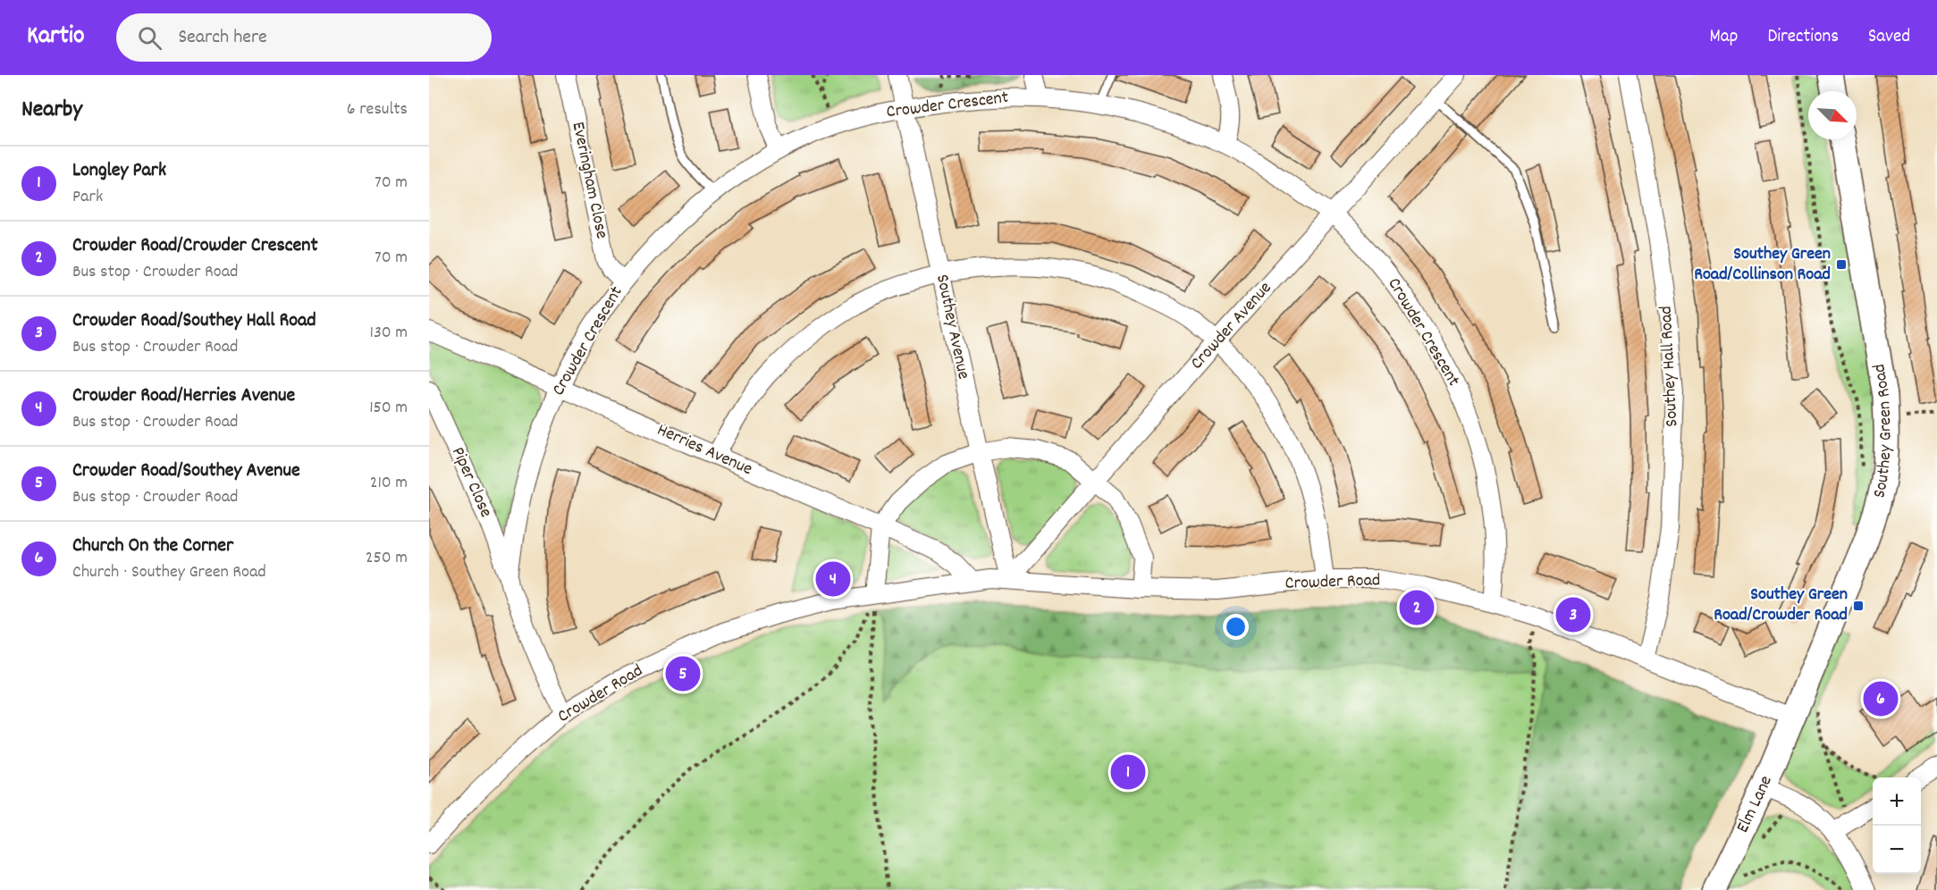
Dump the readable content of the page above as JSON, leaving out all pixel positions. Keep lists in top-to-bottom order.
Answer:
{
  "streets": {
    "street": [
      "Crowder Crescent",
      "Everingham Close",
      "Crowder Avenue",
      "Southey Avenue",
      "Southey Hall Road",
      "Southey Green Road",
      "Herries Avenue",
      "Piper Close",
      "Crowder Road",
      "Elm Lane"
    ]
  },
  "crossings": [
    ["Crowder Crescent", "Everingham Close"],
    ["Crowder Crescent", "Crowder Avenue"],
    ["Crowder Crescent", "Southey Avenue"],
    ["Crowder Crescent", "Herries Avenue"],
    ["Crowder Crescent", "Piper Close"],
    ["Crowder Crescent", "Crowder Road"],
    ["Crowder Avenue", "Southey Avenue"],
    ["Crowder Avenue", "Crowder Road"],
    ["Southey Avenue", "Crowder Road"],
    ["Southey Hall Road", "Crowder Road"],
    ["Southey Green Road", "Crowder Road"],
    ["Southey Green Road", "Elm Lane"],
    ["Herries Avenue", "Crowder Road"],
    ["Crowder Road", "Elm Lane"]
  ],
  "places": {
    "transit": ["Southey Green Road/Collinson Road", "Southey Green Road/Crowder Road"]
  },
  "north": "bottom right",
  "page": {
    "header": "Kartio",
    "search": "Search here",
    "nav": ["Map", "Directions", "Saved"],
    "heading": ["Nearby", "6 results"],
    "list": [
      {
        "mark": "1",
        "name": "Longley Park",
        "note": "Park",
        "value": "70 m"
      },
      {
        "mark": "2",
        "name": "Crowder Road/Crowder Crescent",
        "note": "Bus stop · Crowder Road",
        "value": "70 m"
      },
      {
        "mark": "3",
        "name": "Crowder Road/Southey Hall Road",
        "note": "Bus stop · Crowder Road",
        "value": "130 m"
      },
      {
        "mark": "4",
        "name": "Crowder Road/Herries Avenue",
        "note": "Bus stop · Crowder Road",
        "value": "150 m"
      },
      {
        "mark": "5",
        "name": "Crowder Road/Southey Avenue",
        "note": "Bus stop · Crowder Road",
        "value": "210 m"
      },
      {
        "mark": "6",
        "name": "Church On the Corner",
        "note": "Church · Southey Green Road",
        "value": "250 m"
      }
    ],
    "pins": [
      "4",
      "2",
      "3",
      "5",
      "6",
      "1"
    ],
    "map_buttons": ["+", "−"]
  }
}
